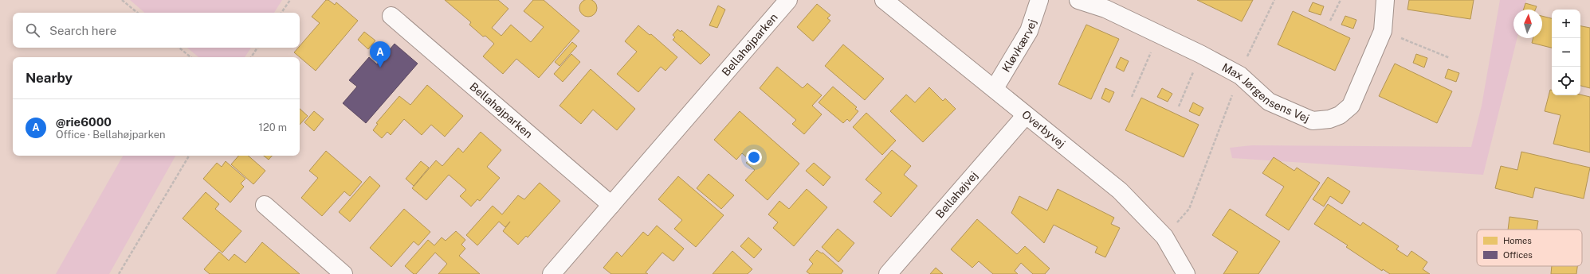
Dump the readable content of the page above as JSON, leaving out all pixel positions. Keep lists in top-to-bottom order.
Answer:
{
  "streets": {
    "street": [
      "Bellahøjparken",
      "Kløvkærvej",
      "Max Jørgensens Vej",
      "Overbyvej",
      "Bellahøjvej"
    ]
  },
  "crossings": [
    ["Kløvkærvej", "Overbyvej"],
    ["Overbyvej", "Bellahøjvej"]
  ],
  "legend": ["Homes", "Offices"],
  "north": "top",
  "page": {
    "map_buttons": ["+", "−"],
    "search": "Search here",
    "pins": "A",
    "heading": "Nearby",
    "list": [
      {
        "mark": "A",
        "name": "@rie6000",
        "note": "Office · Bellahøjparken",
        "value": "120 m"
      }
    ]
  }
}
